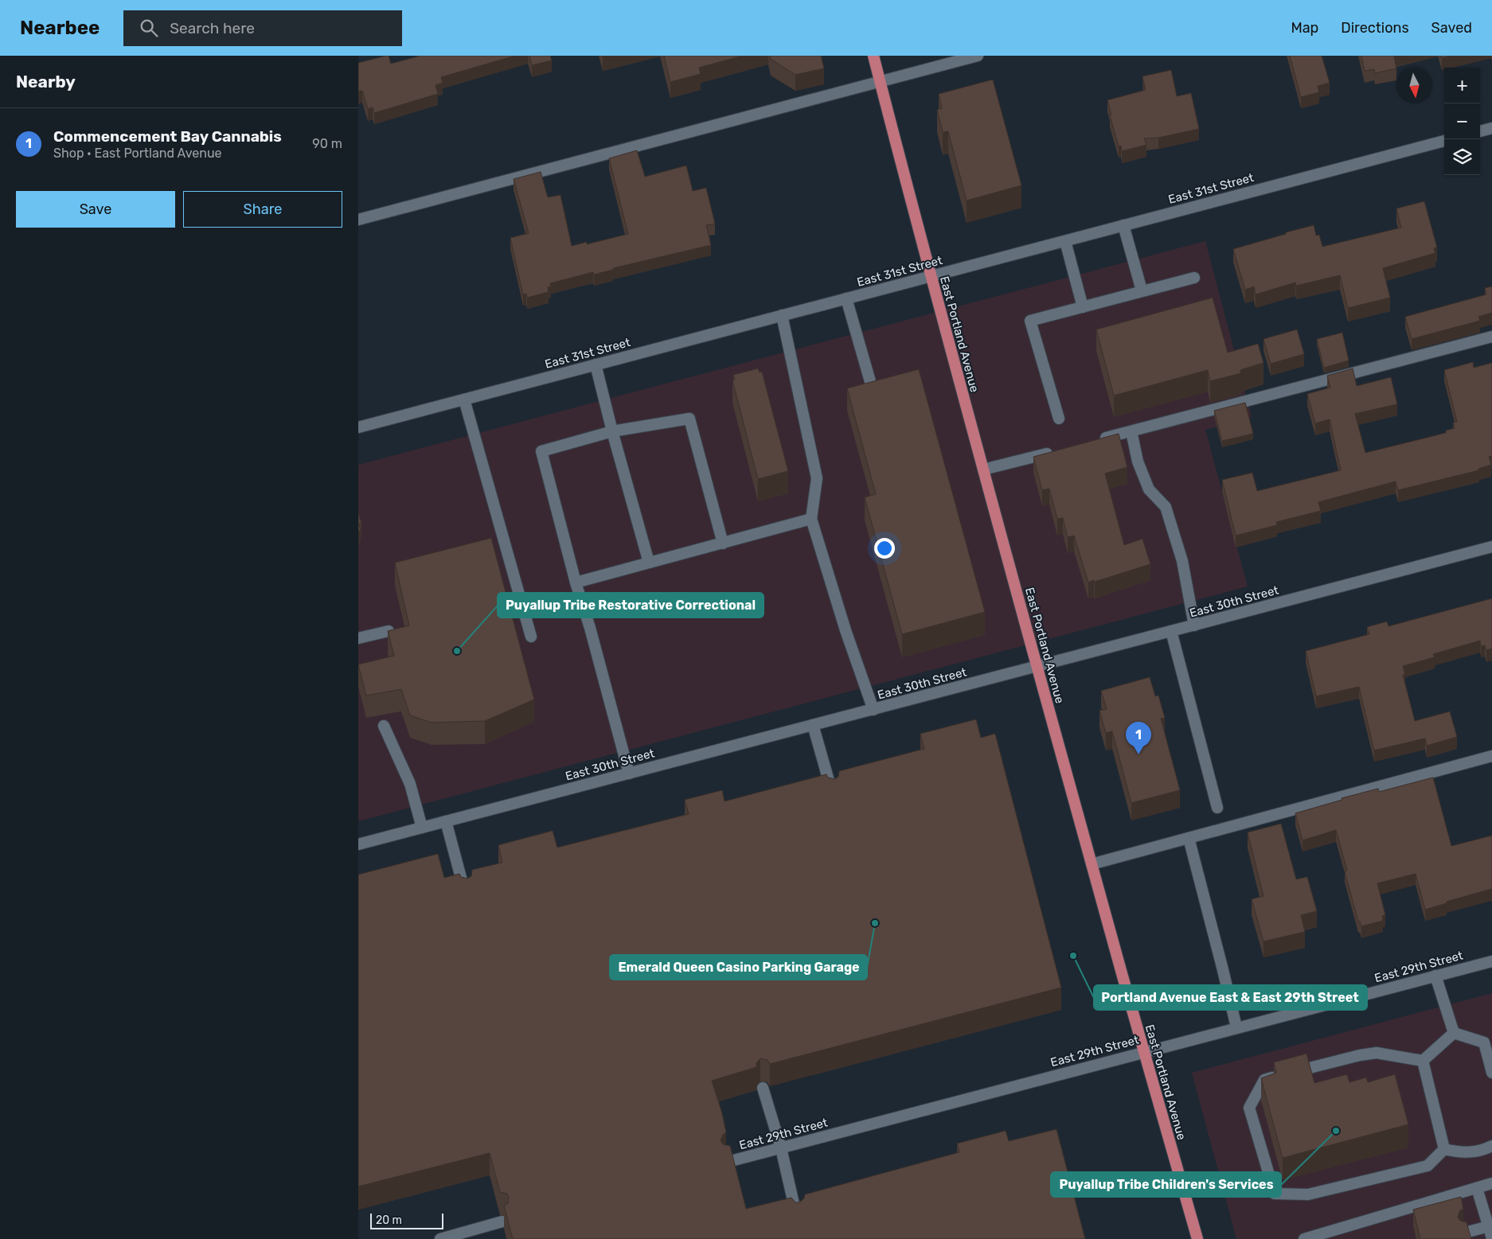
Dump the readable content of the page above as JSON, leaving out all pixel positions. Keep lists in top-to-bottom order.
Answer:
{
  "streets": {
    "main road": ["East Portland Avenue"],
    "street": ["East 31st Street", "East 30th Street", "East 29th Street"]
  },
  "crossings": [
    ["East 31st Street", "East Portland Avenue"],
    ["East Portland Avenue", "East 30th Street"],
    ["East Portland Avenue", "East 29th Street"]
  ],
  "places": [
    "Puyallup Tribe Restorative Correctional",
    "Emerald Queen Casino Parking Garage",
    "Portland Avenue East & East 29th Street",
    "Puyallup Tribe Children's Services"
  ],
  "scale_bar": "20 m",
  "north": "bottom",
  "page": {
    "header": "Nearbee",
    "search": "Search here",
    "nav": ["Map", "Directions", "Saved"],
    "heading": "Nearby",
    "map_buttons": ["+", "−"],
    "list": [
      {
        "mark": "1",
        "name": "Commencement Bay Cannabis",
        "note": "Shop · East Portland Avenue",
        "value": "90 m"
      }
    ],
    "buttons": ["Save", "Share"],
    "pins": "1",
    "scale": "20 m"
  }
}
